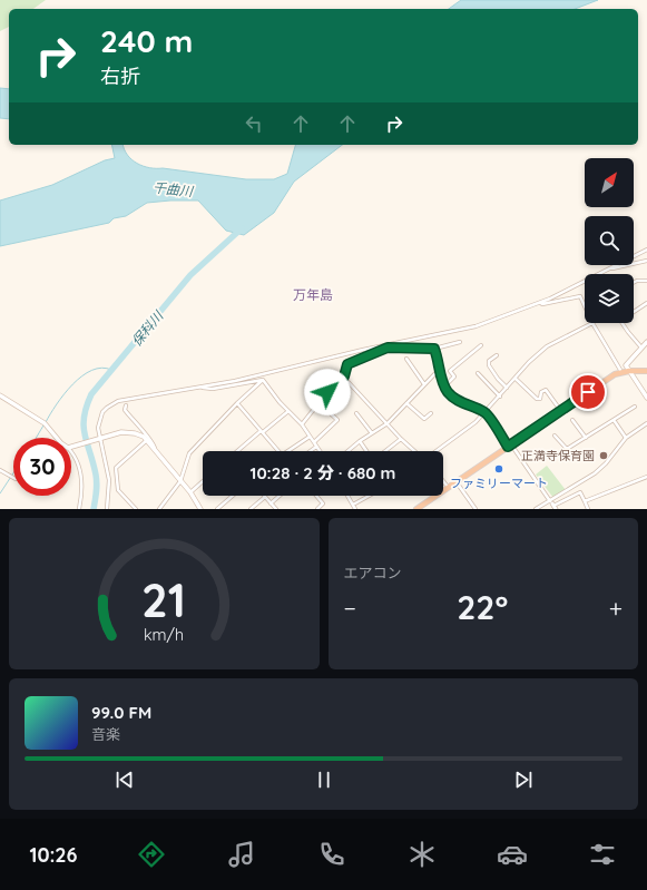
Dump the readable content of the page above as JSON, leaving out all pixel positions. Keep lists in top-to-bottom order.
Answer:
{
  "districts": ["万年島"],
  "water": ["千曲川", "保科川"],
  "places": ["正満寺保育園", "ファミリーマート"],
  "north": "top right",
  "page": {
    "turn": ["240 m", "右折"],
    "limit": "30",
    "trip": "10:28 · 2 分 · 680 m",
    "tile": "エアコン",
    "heat": ["−", "22°", "+"],
    "song": ["99.0 FM", "音楽"],
    "tabs": "10:26",
    "gauge": ["21", "km/h"]
  }
}
